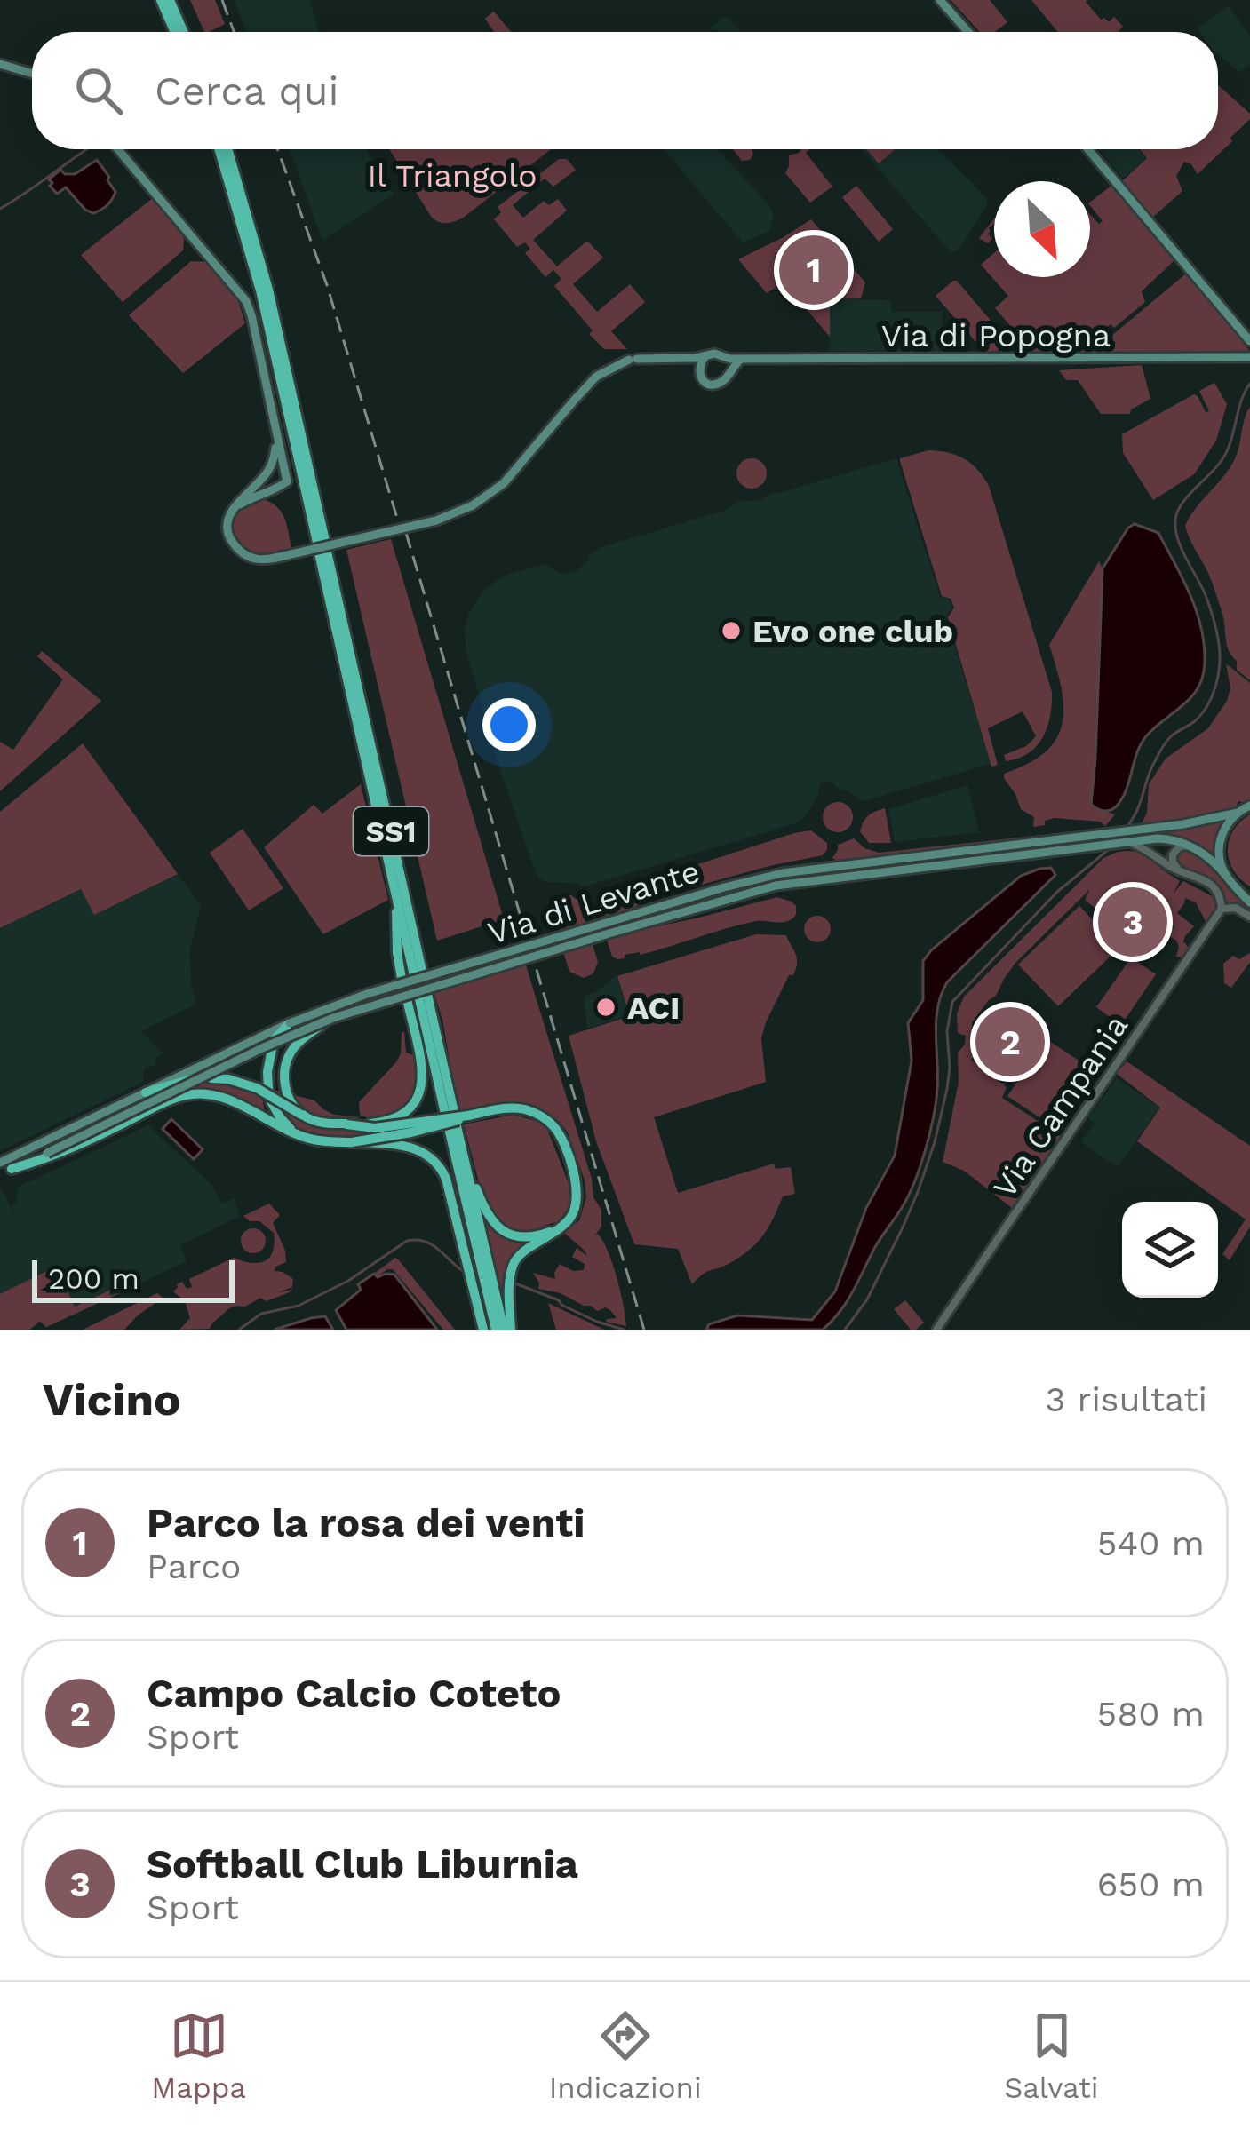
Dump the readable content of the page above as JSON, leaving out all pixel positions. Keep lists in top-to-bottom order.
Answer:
{
  "streets": {
    "highway": ["SS1"],
    "main road": ["Via di Popogna", "Via di Levante"],
    "street": ["Via Campania"]
  },
  "parks": ["Il Triangolo"],
  "places": ["Evo one club", "ACI"],
  "scale_bar": "200 m",
  "north": "bottom right",
  "page": {
    "search": "Cerca qui",
    "pins": ["1", "3", "2"],
    "scale": "200 m",
    "heading": ["Vicino", "3 risultati"],
    "list": [
      {
        "mark": "1",
        "name": "Parco la rosa dei venti",
        "note": "Parco",
        "value": "540 m"
      },
      {
        "mark": "2",
        "name": "Campo Calcio Coteto",
        "note": "Sport",
        "value": "580 m"
      },
      {
        "mark": "3",
        "name": "Softball Club Liburnia",
        "note": "Sport",
        "value": "650 m"
      }
    ],
    "nav": ["Mappa", "Indicazioni", "Salvati"]
  }
}
